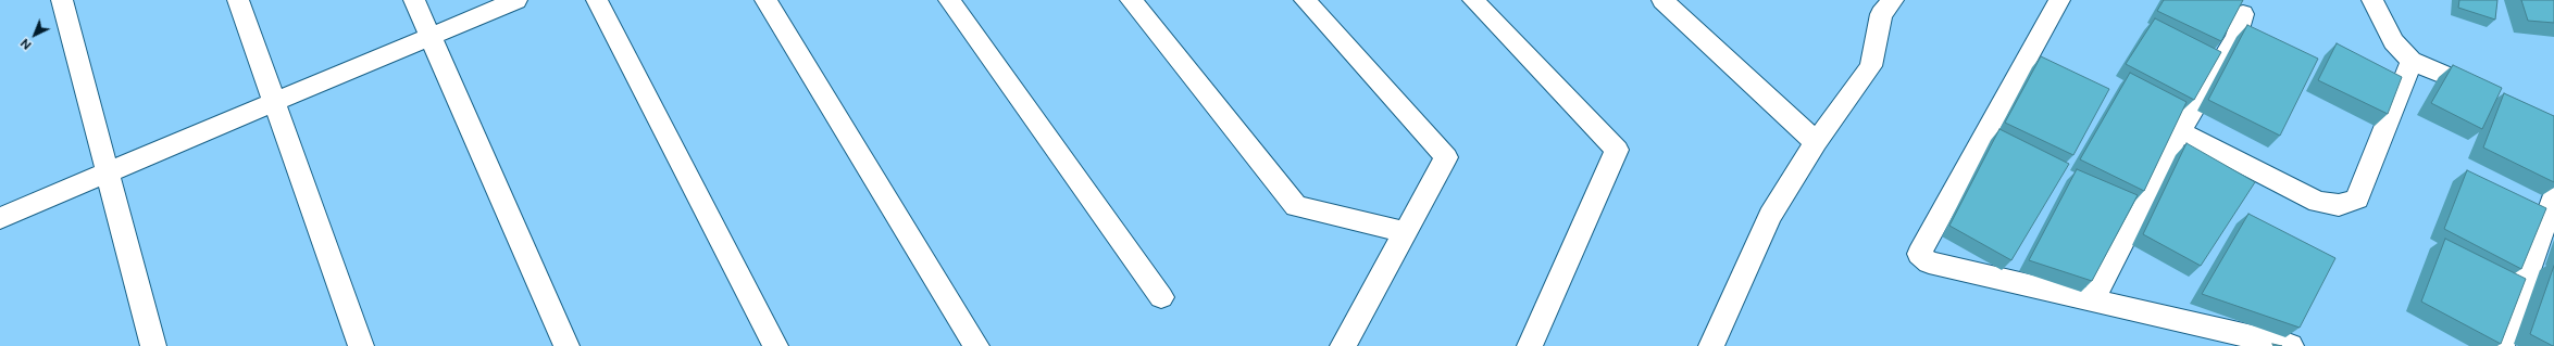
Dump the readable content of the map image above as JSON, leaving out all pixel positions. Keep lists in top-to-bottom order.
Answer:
{
  "north": "bottom left"
}
